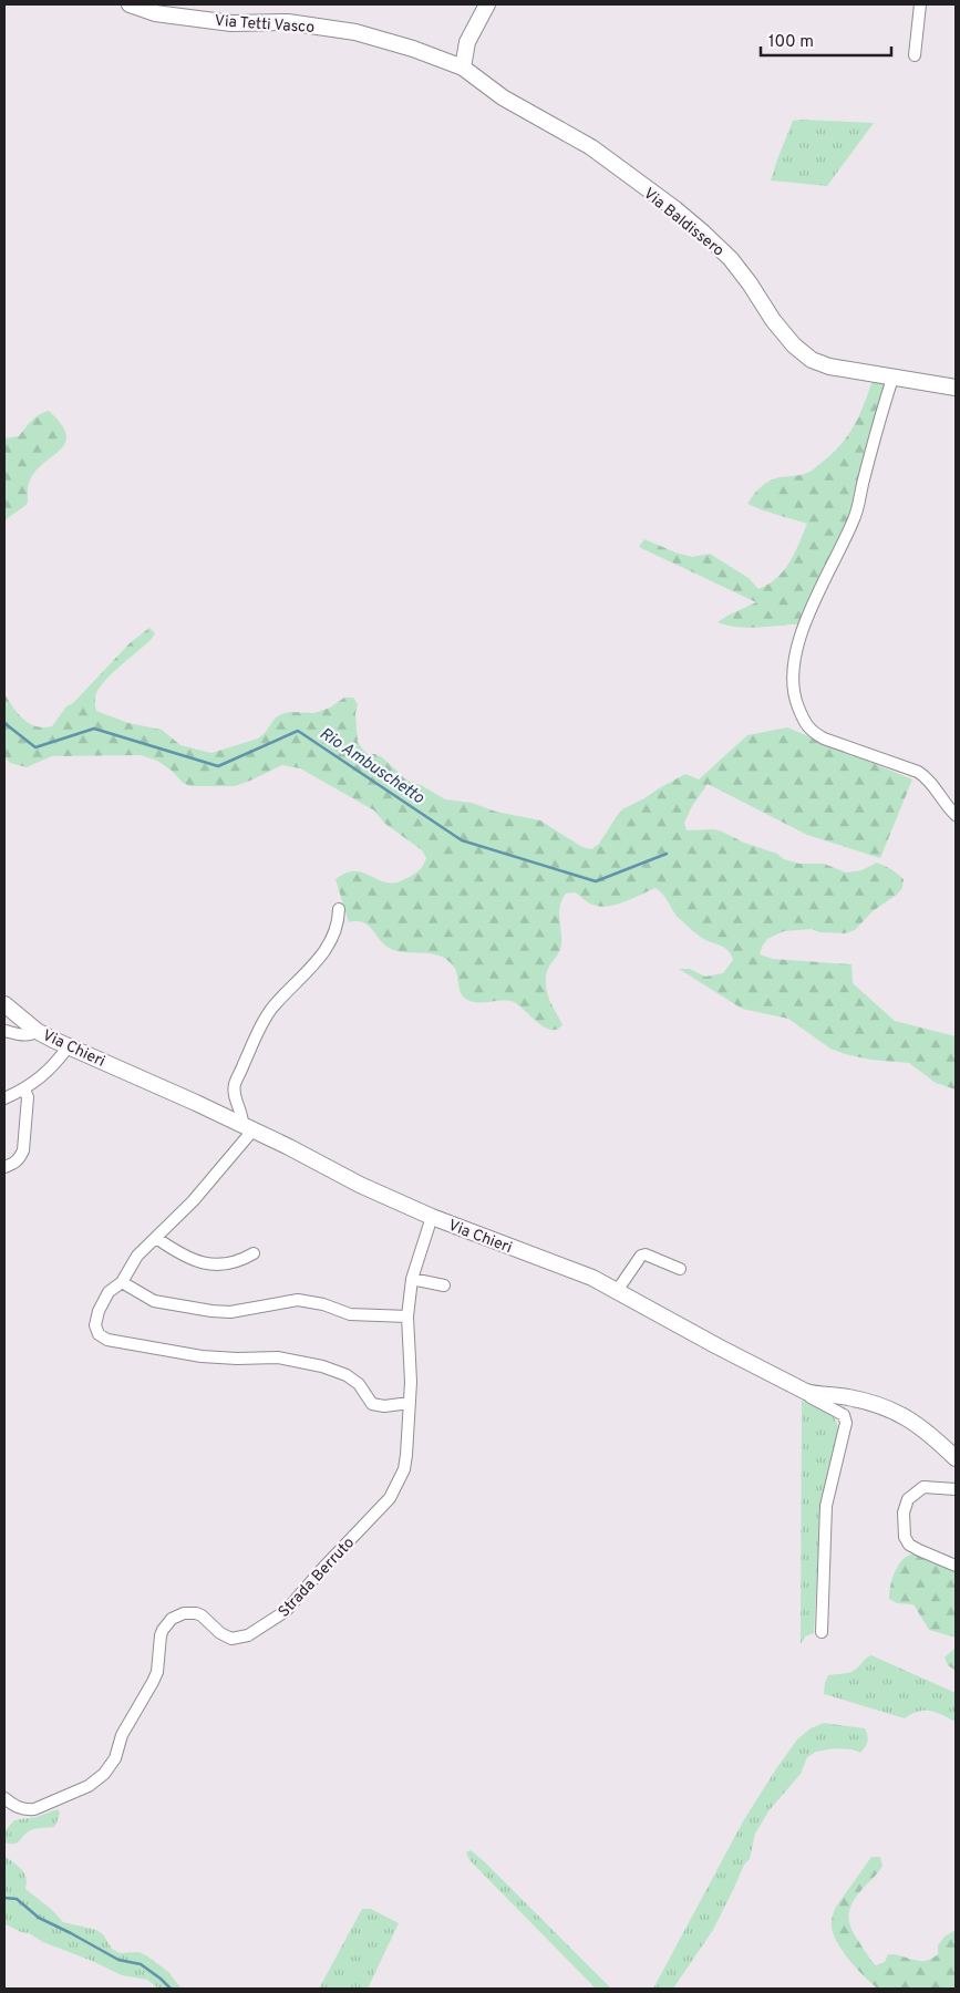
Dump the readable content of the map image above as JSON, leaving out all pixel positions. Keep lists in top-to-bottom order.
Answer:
{
  "streets": {
    "street": [
      "Via Tetti Vasco",
      "Via Baldissero",
      "Via Chieri",
      "Strada Berruto"
    ]
  },
  "crossings": [
    ["Via Tetti Vasco", "Via Baldissero"],
    ["Via Chieri", "Strada Berruto"]
  ],
  "water": ["Rio Ambuschetto"],
  "scale_bar": "100 m"
}
